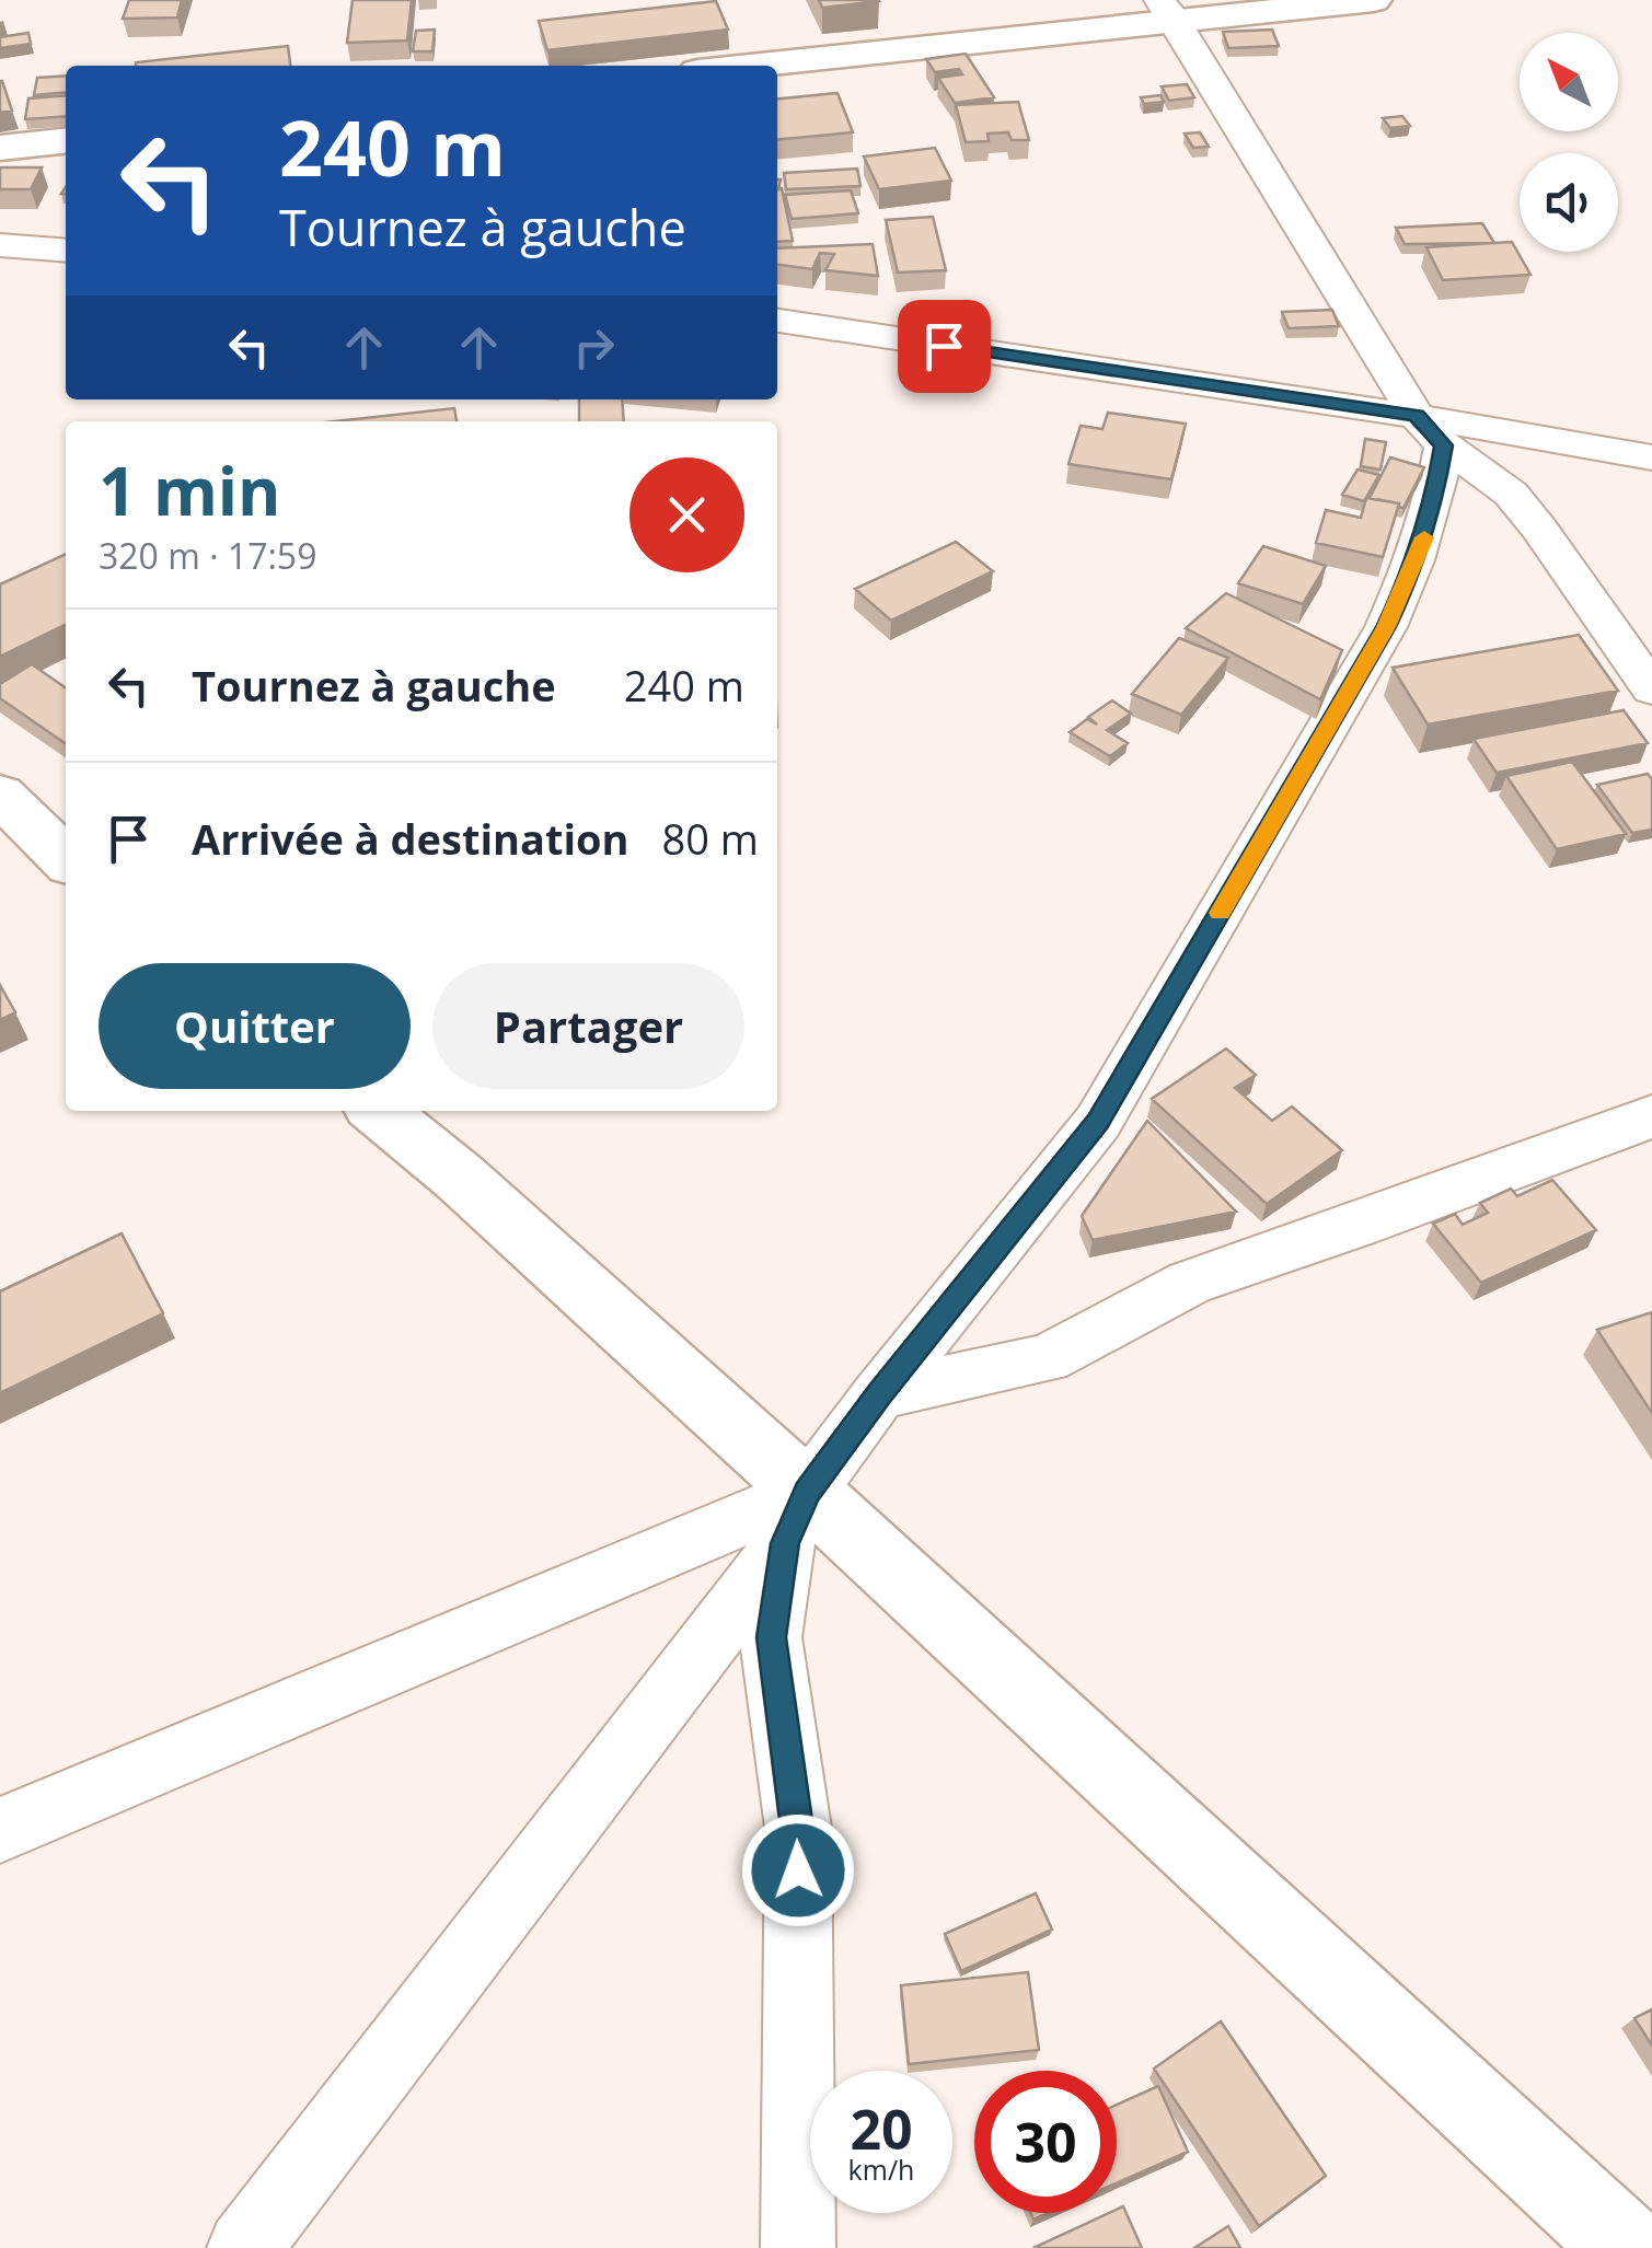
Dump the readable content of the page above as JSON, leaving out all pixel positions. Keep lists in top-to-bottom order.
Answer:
{
  "north": "top left",
  "page": {
    "turn": ["240 m", "Tournez à gauche"],
    "heading": ["1 min", "320 m · 17:59"],
    "list": [
      {
        "name": "Tournez à gauche",
        "value": "240 m"
      },
      {
        "name": "Arrivée à destination",
        "value": "80 m"
      }
    ],
    "buttons": ["Quitter", "Partager"],
    "speed": "20 km/h",
    "limit": "30"
  }
}
